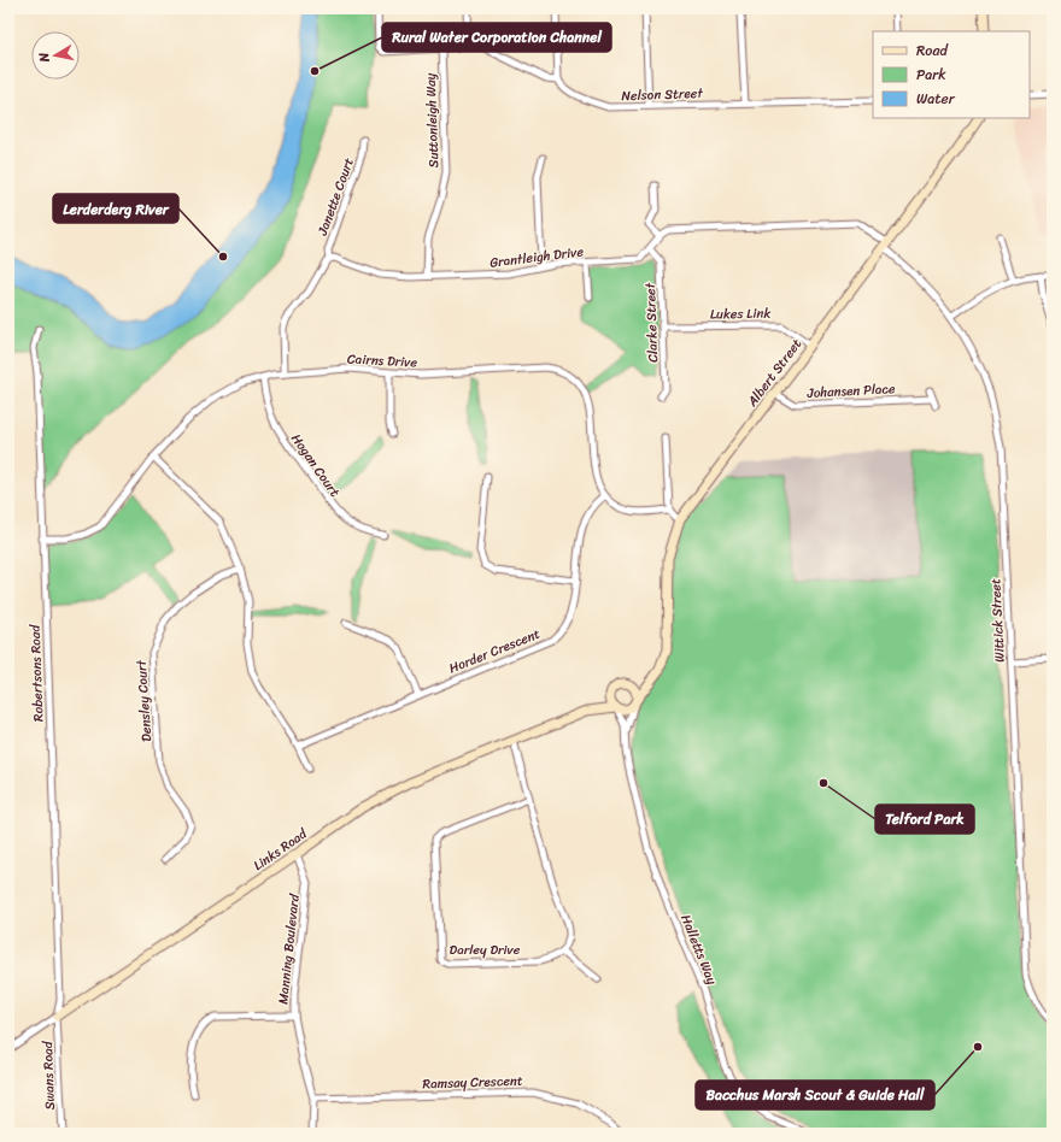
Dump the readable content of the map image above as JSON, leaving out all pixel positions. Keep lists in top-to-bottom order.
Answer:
{
  "streets": {
    "street": [
      "Nelson Street",
      "Suttonleigh Way",
      "Janette Court",
      "Grantleigh Drive",
      "Lukes Link",
      "Clarke Street",
      "Cairns Drive",
      "Albert Street",
      "Johansen Place",
      "Hogan Court",
      "Wittick Street",
      "Horder Crescent",
      "Robertsons Road",
      "Densley Court",
      "Links Road",
      "Manning Boulevard",
      "Darley Drive",
      "Halletts Way",
      "Swans Road",
      "Ramsay Crescent"
    ]
  },
  "crossings": [
    ["Nelson Street", "Suttonleigh Way"],
    ["Suttonleigh Way", "Grantleigh Drive"],
    ["Janette Court", "Grantleigh Drive"],
    ["Grantleigh Drive", "Clarke Street"],
    ["Lukes Link", "Clarke Street"],
    ["Lukes Link", "Albert Street"],
    ["Cairns Drive", "Hogan Court"],
    ["Cairns Drive", "Horder Crescent"],
    ["Cairns Drive", "Robertsons Road"],
    ["Albert Street", "Johansen Place"],
    ["Albert Street", "Wittick Street"],
    ["Albert Street", "Links Road"],
    ["Albert Street", "Halletts Way"],
    ["Robertsons Road", "Links Road"],
    ["Robertsons Road", "Swans Road"],
    ["Links Road", "Manning Boulevard"],
    ["Links Road", "Halletts Way"],
    ["Links Road", "Swans Road"],
    ["Manning Boulevard", "Ramsay Crescent"]
  ],
  "places": [
    "Rural Water Corporation Channel",
    "Lerderderg River",
    "Telford Park",
    "Bacchus Marsh Scout & Guide Hall"
  ],
  "legend": ["Road", "Park", "Water"],
  "north": "left"
}
